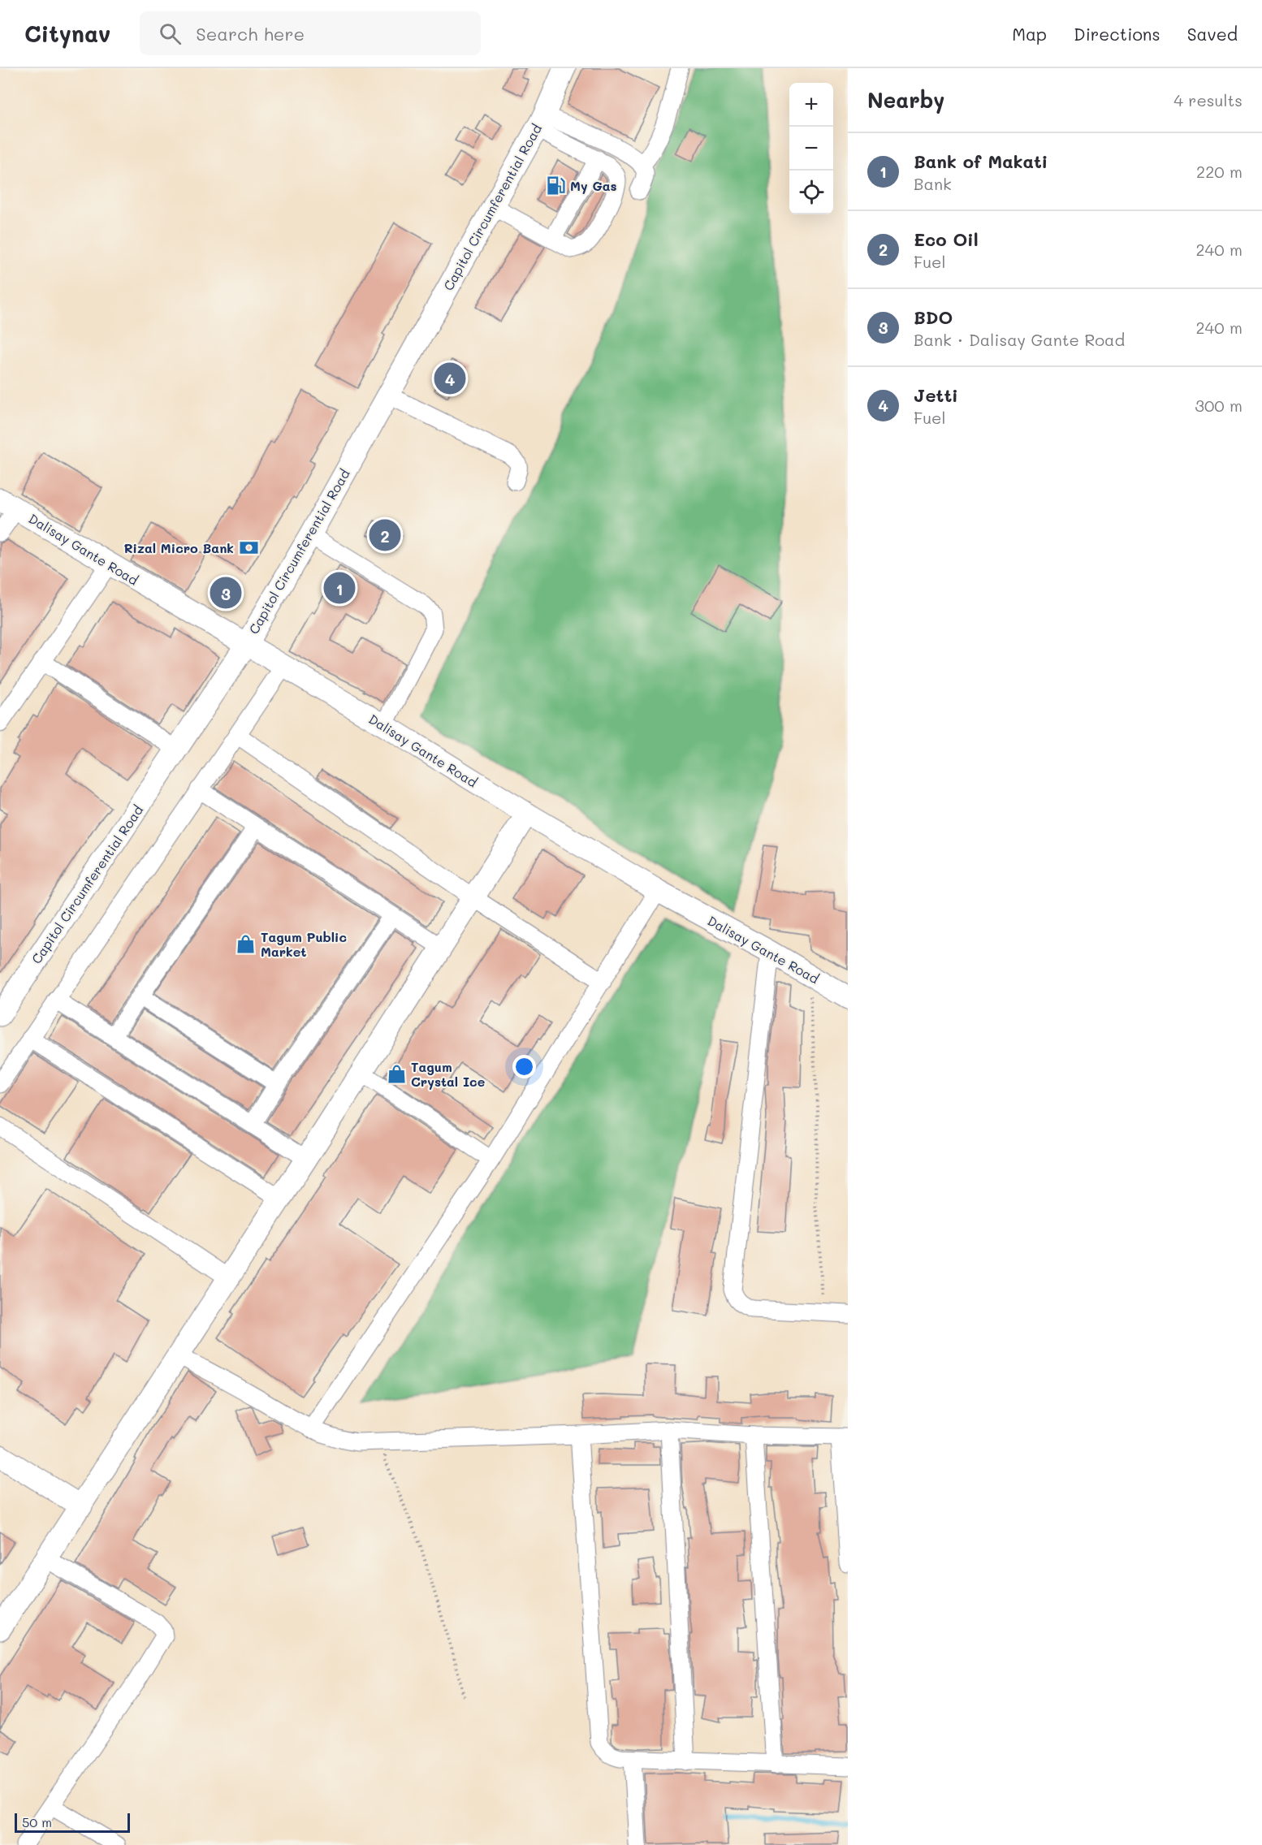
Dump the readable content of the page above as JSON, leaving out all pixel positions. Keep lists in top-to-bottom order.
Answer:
{
  "streets": {
    "main road": ["Capitol Circumferential Road", "Dalisay Gante Road"]
  },
  "crossings": [
    ["Capitol Circumferential Road", "Dalisay Gante Road"]
  ],
  "places": {
    "fuel station": ["My Gas"],
    "bank": ["Rizal Micro Bank"],
    "shop": ["Tagum Public Market", "Tagum Crystal Ice"]
  },
  "scale_bar": "50 m",
  "page": {
    "header": "Citynav",
    "search": "Search here",
    "nav": ["Map", "Directions", "Saved"],
    "heading": ["Nearby", "4 results"],
    "map_buttons": ["+", "−"],
    "list": [
      {
        "mark": "1",
        "name": "Bank of Makati",
        "note": "Bank",
        "value": "220 m"
      },
      {
        "mark": "2",
        "name": "Eco Oil",
        "note": "Fuel",
        "value": "240 m"
      },
      {
        "mark": "3",
        "name": "BDO",
        "note": "Bank · Dalisay Gante Road",
        "value": "240 m"
      },
      {
        "mark": "4",
        "name": "Jetti",
        "note": "Fuel",
        "value": "300 m"
      }
    ],
    "pins": [
      "4",
      "2",
      "1",
      "3"
    ],
    "scale": "50 m"
  }
}
